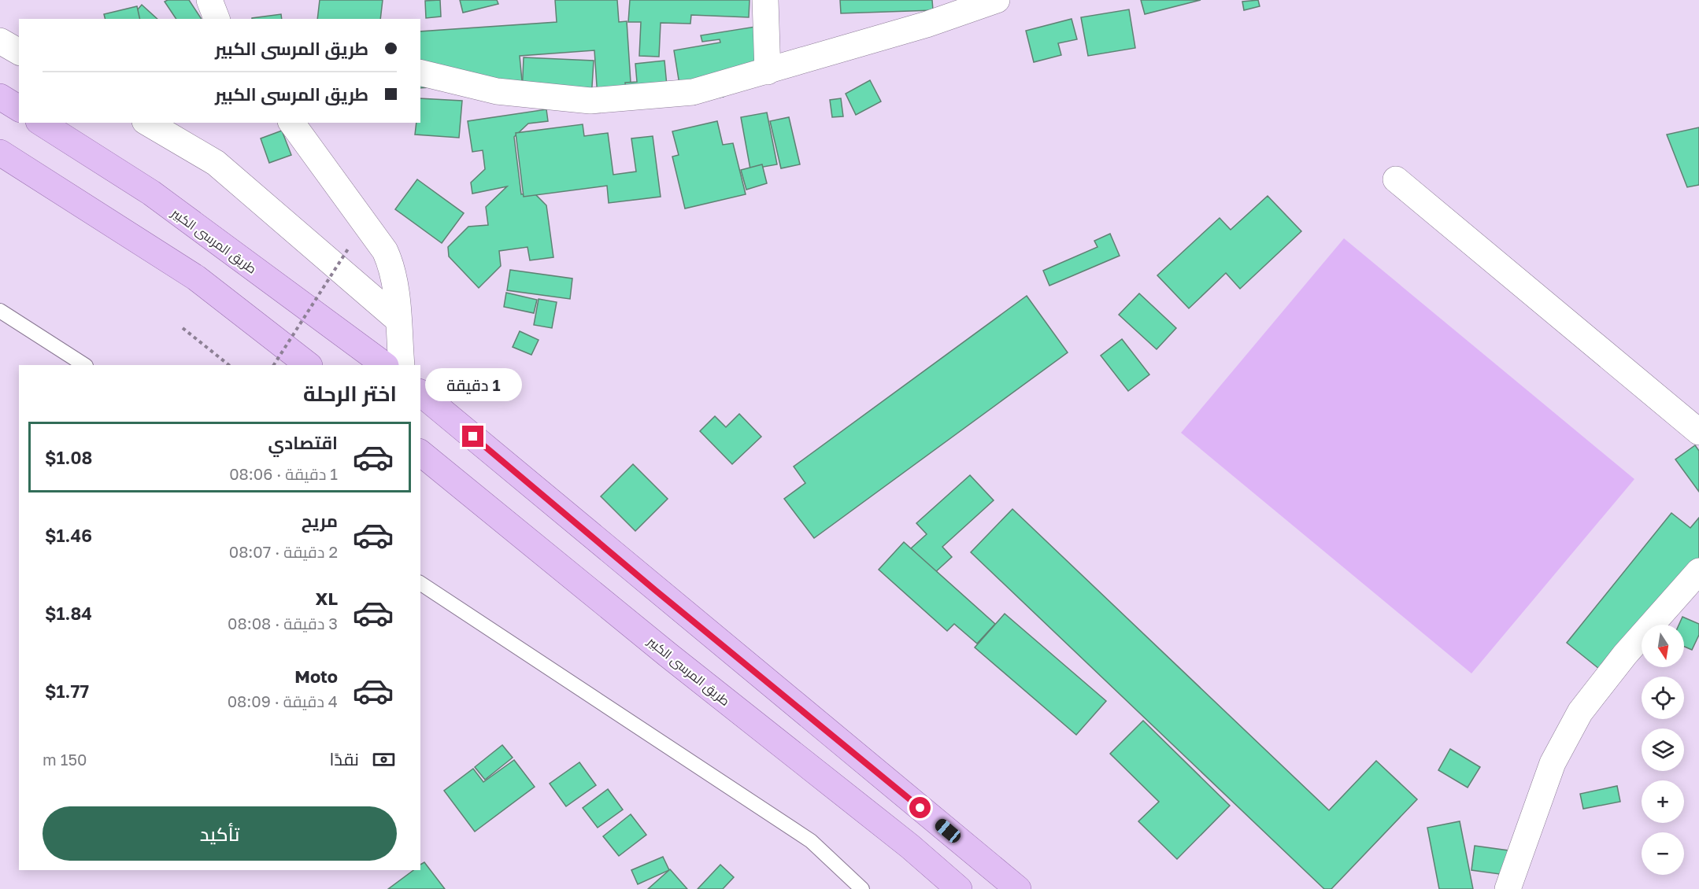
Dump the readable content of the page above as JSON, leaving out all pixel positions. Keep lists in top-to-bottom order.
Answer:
{
  "streets": {
    "main road": ["طريق المرسى الكبير"]
  },
  "north": "bottom",
  "page": {
    "banner": ["طريق المرسى الكبير", "طريق المرسى الكبير"],
    "heading": "اختر الرحلة",
    "bubble": "1 دقيقة",
    "list": [
      {
        "name": "اقتصادي",
        "note": "1 دقيقة · 08:06",
        "value": "$1.08"
      },
      {
        "name": "مريح",
        "note": "2 دقيقة · 08:07",
        "value": "$1.46"
      },
      {
        "name": "XL",
        "note": "3 دقيقة · 08:08",
        "value": "$1.84"
      },
      {
        "name": "Moto",
        "note": "4 دقيقة · 08:09",
        "value": "$1.77"
      }
    ],
    "map_buttons": ["+", "−"],
    "pay": ["نقدًا", "150 m"],
    "buttons": "تأكيد"
  }
}
